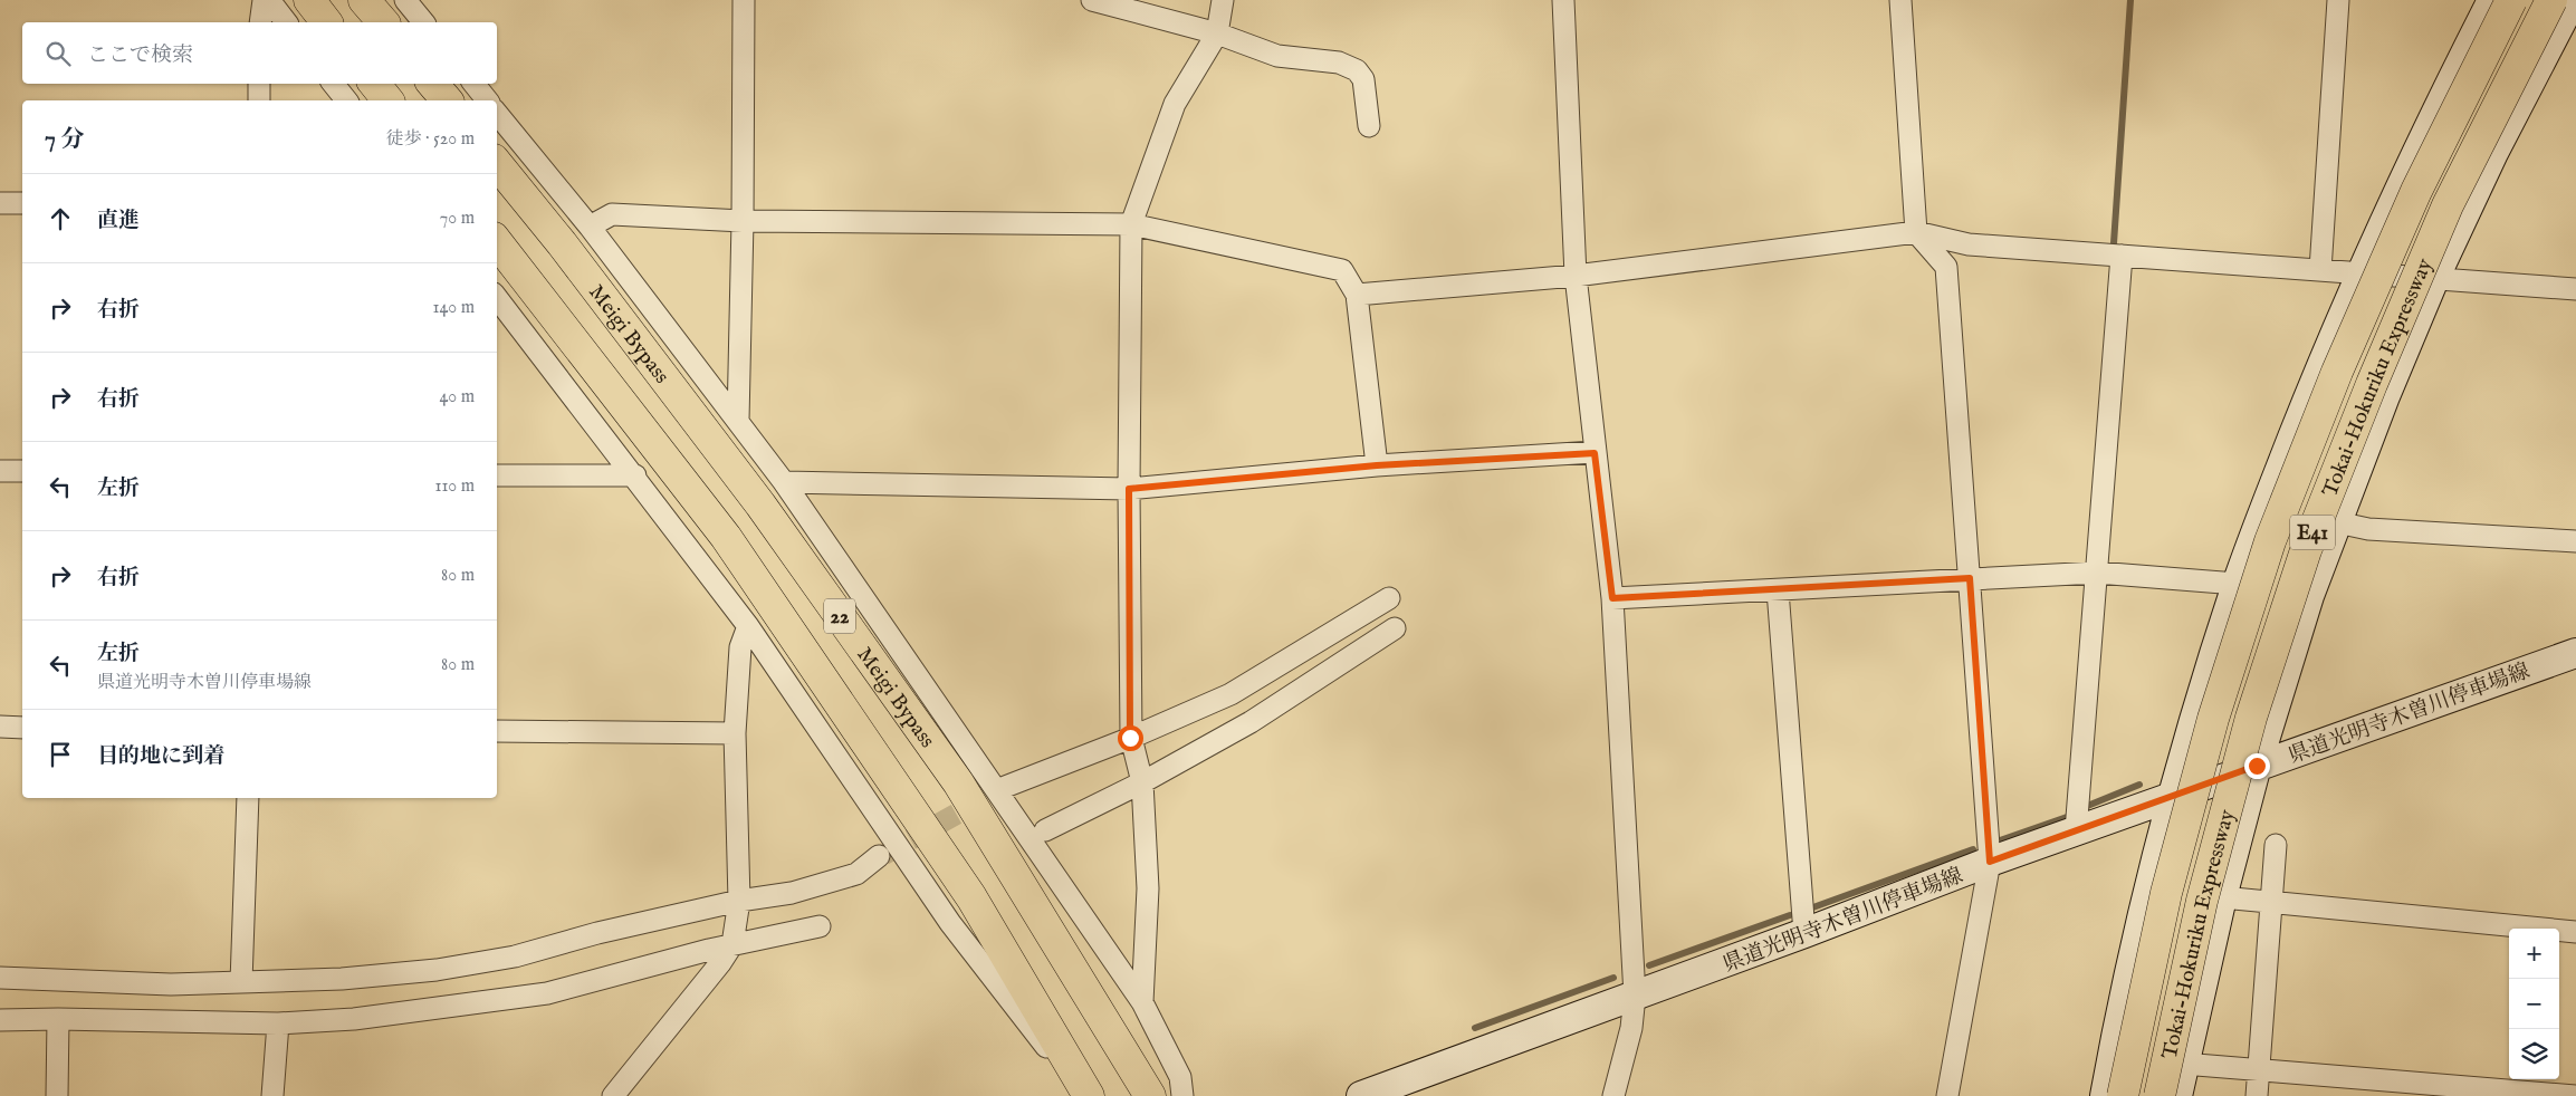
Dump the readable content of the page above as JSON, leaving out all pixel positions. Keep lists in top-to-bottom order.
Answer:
{
  "streets": {
    "highway": [
      "Meigi Bypass",
      "Tokai-Hokuriku Expressway",
      "E41",
      "22"
    ],
    "street": ["県道光明寺木曽川停車場線"]
  },
  "page": {
    "search": "ここで検索",
    "heading": ["7 分", "徒歩 · 520 m"],
    "list": [
      ["直進", "70 m"],
      ["右折", "140 m"],
      ["右折", "40 m"],
      ["左折", "110 m"],
      ["右折", "80 m"],
      ["左折", "県道光明寺木曽川停車場線", "80 m"],
      "目的地に到着"
    ],
    "map_buttons": ["+", "−"]
  }
}
